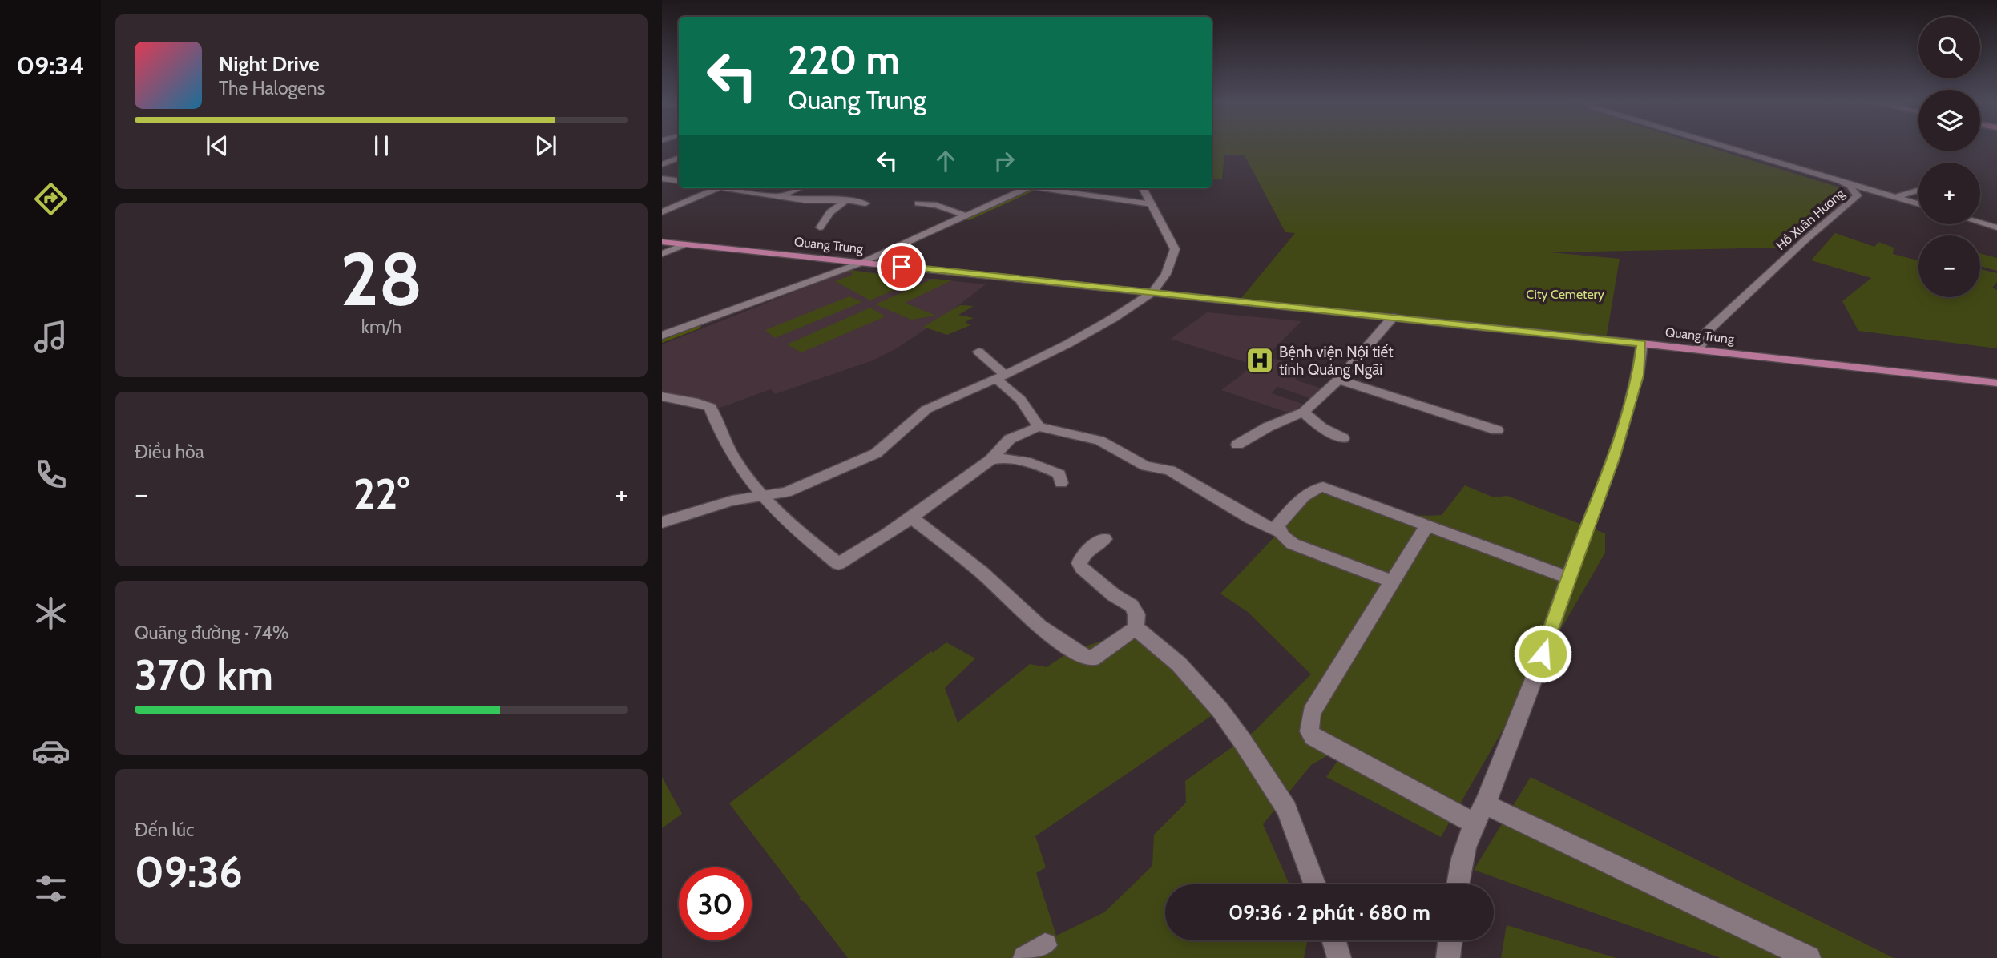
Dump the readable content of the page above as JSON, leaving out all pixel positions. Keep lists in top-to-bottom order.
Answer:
{
  "streets": {
    "main road": ["Quang Trung"],
    "street": ["Hồ Xuân Hương"]
  },
  "crossings": [
    ["Hồ Xuân Hương", "Quang Trung"]
  ],
  "parks": ["City Cemetery"],
  "places": {
    "hospital": ["Bệnh viện Nội tiết tỉnh Quảng Ngãi"]
  },
  "page": {
    "tabs": "09:34",
    "map_buttons": ["+", "−"],
    "turn": ["220 m", "Quang Trung"],
    "song": ["Night Drive", "The Halogens"],
    "tile": [
      ["28", "km/h"],
      "Điều hòa",
      ["Quãng đường · 74%", "370 km"],
      ["Đến lúc", "09:36"]
    ],
    "heat": ["−", "22°", "+"],
    "limit": "30",
    "trip": "09:36 · 2 phút · 680 m"
  }
}
